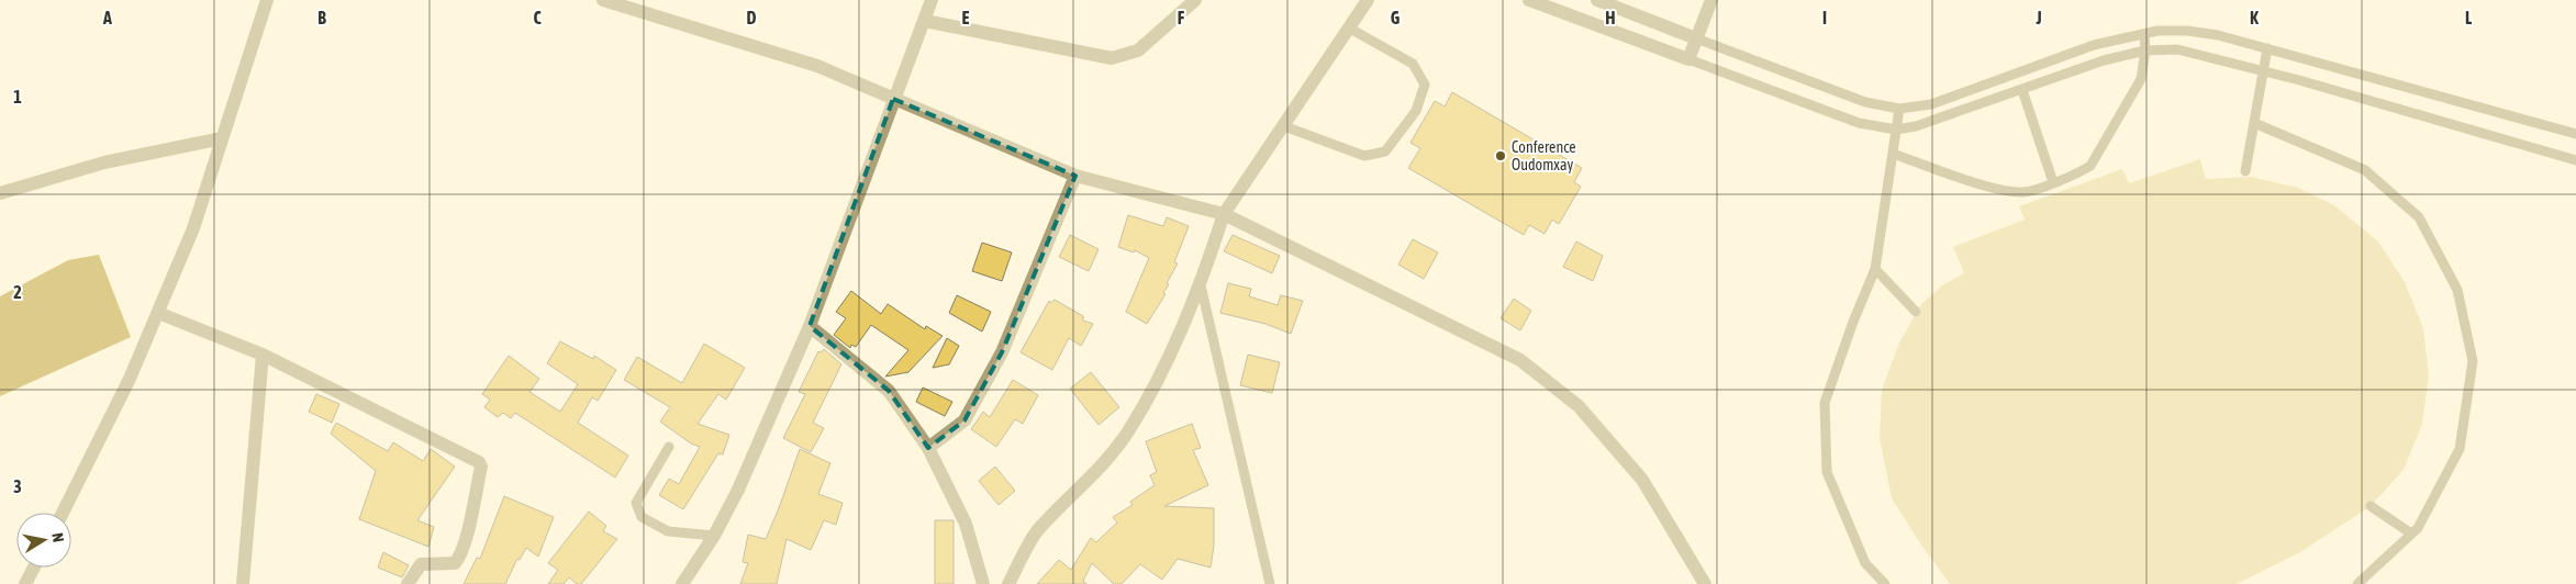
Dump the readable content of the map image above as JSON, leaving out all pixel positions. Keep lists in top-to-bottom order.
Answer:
{
  "places": ["Conference Oudomxay"],
  "north": "right",
  "grid": {
    "columns": [
      "A",
      "B",
      "C",
      "D",
      "E",
      "F",
      "G",
      "H",
      "I",
      "J",
      "K",
      "L"
    ],
    "rows": ["1", "2", "3"]
  }
}
